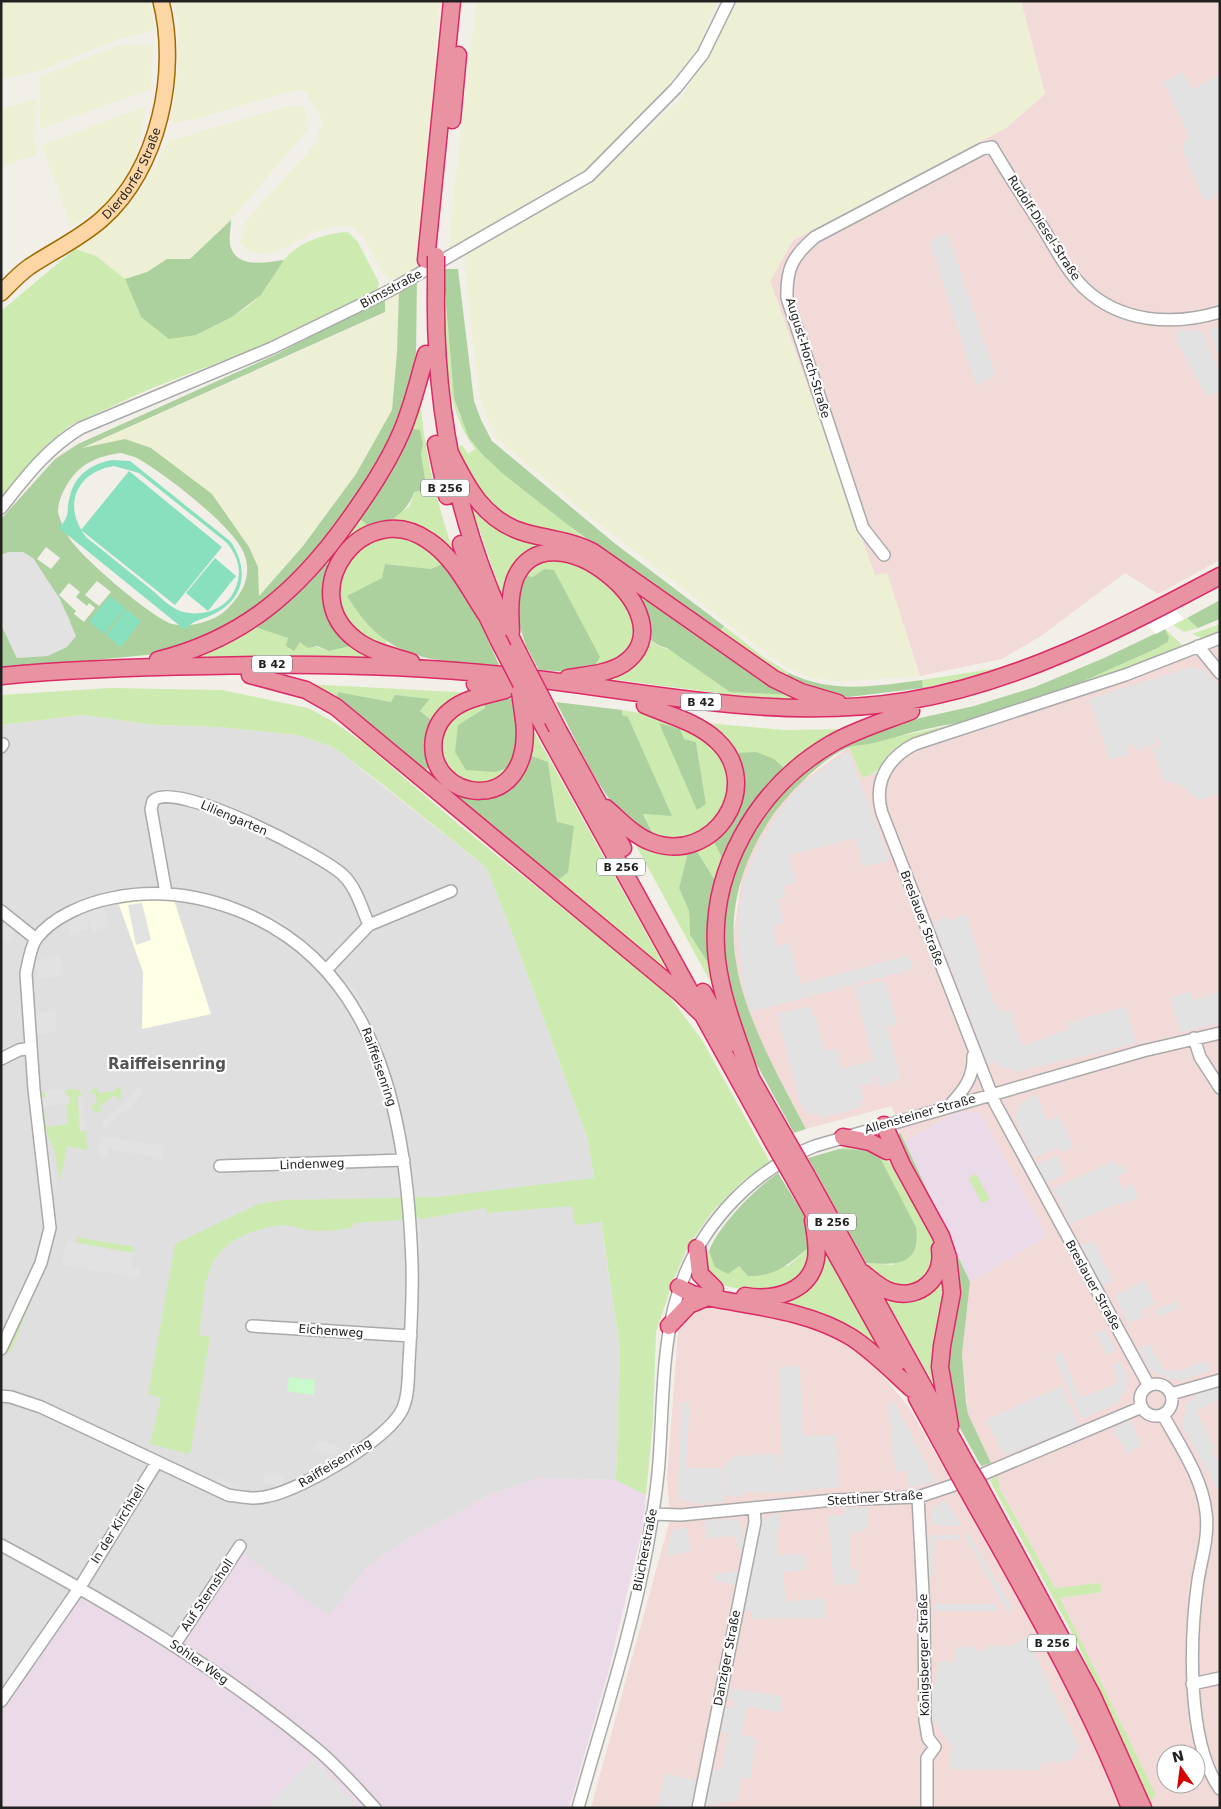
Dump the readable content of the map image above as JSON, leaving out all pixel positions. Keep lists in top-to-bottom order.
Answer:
{
  "streets": {
    "highway": ["B 256", "B 42"],
    "main road": ["Dierdorfer Straße"],
    "street": [
      "Rudolf-Diesel-Straße",
      "Bimsstraße",
      "August-Horch-Straße",
      "Liliengarten",
      "Breslauer Straße",
      "Raiffeisenring",
      "Allensteiner Straße",
      "Lindenweg",
      "Eichenweg",
      "Stettiner Straße",
      "In der Kirchhell",
      "Blücherstraße",
      "Auf Sternsholl",
      "Königsberger Straße",
      "Danziger Straße",
      "Sohler Weg"
    ]
  },
  "crossings": [
    ["Rudolf-Diesel-Straße", "August-Horch-Straße"],
    ["B 256", "B 42"],
    ["Liliengarten", "Raiffeisenring"],
    ["Breslauer Straße", "Allensteiner Straße"],
    ["Breslauer Straße", "Stettiner Straße"],
    ["Raiffeisenring", "Lindenweg"],
    ["Raiffeisenring", "Eichenweg"],
    ["Raiffeisenring", "In der Kirchhell"],
    ["Allensteiner Straße", "Blücherstraße"],
    ["Stettiner Straße", "Blücherstraße"],
    ["Stettiner Straße", "Königsberger Straße"],
    ["Stettiner Straße", "Danziger Straße"],
    ["In der Kirchhell", "Sohler Weg"],
    ["Auf Sternsholl", "Sohler Weg"]
  ],
  "districts": ["Raiffeisenring"],
  "north": "top"
}
